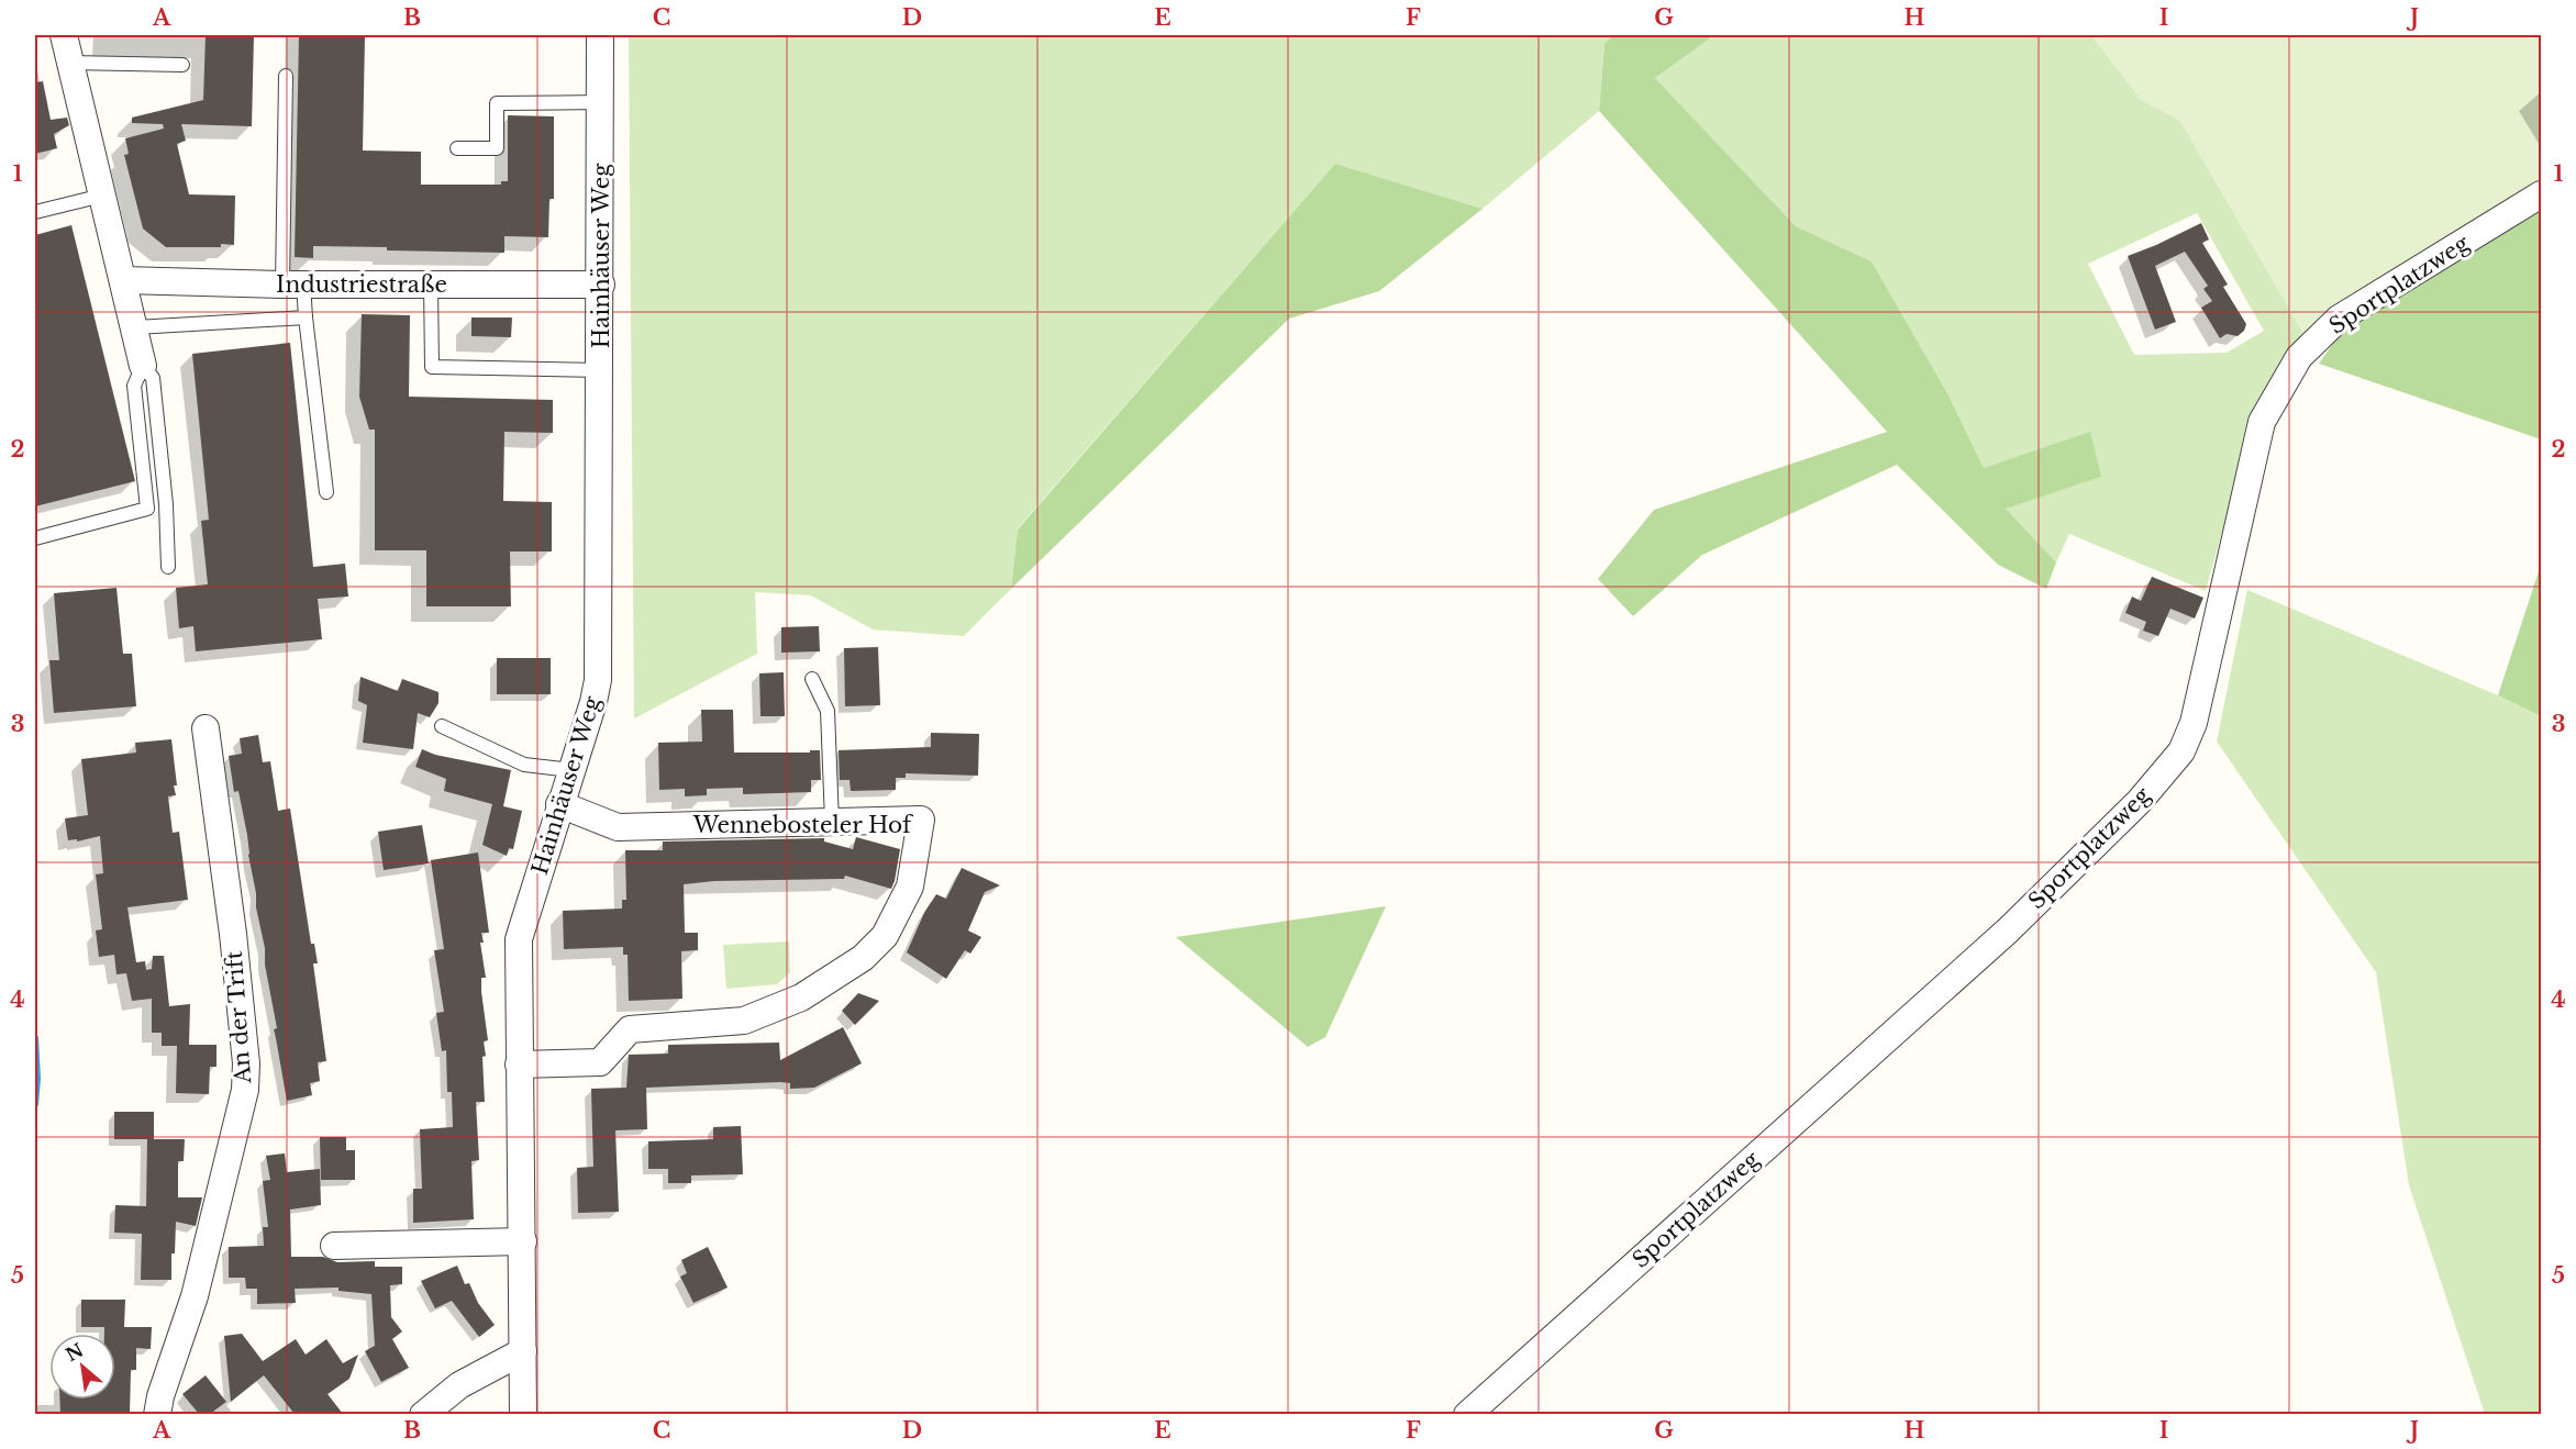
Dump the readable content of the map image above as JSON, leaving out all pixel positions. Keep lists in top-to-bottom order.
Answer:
{
  "streets": {
    "street": [
      "Hainhäuser Weg",
      "Industriestraße",
      "Sportplatzweg",
      "Wennebosteler Hof",
      "An der Trift"
    ]
  },
  "crossings": [
    ["Hainhäuser Weg", "Industriestraße"],
    ["Hainhäuser Weg", "Wennebosteler Hof"]
  ],
  "north": "top left",
  "grid": {
    "columns": [
      "A",
      "B",
      "C",
      "D",
      "E",
      "F",
      "G",
      "H",
      "I",
      "J"
    ],
    "rows": [
      "1",
      "2",
      "3",
      "4",
      "5"
    ]
  }
}
